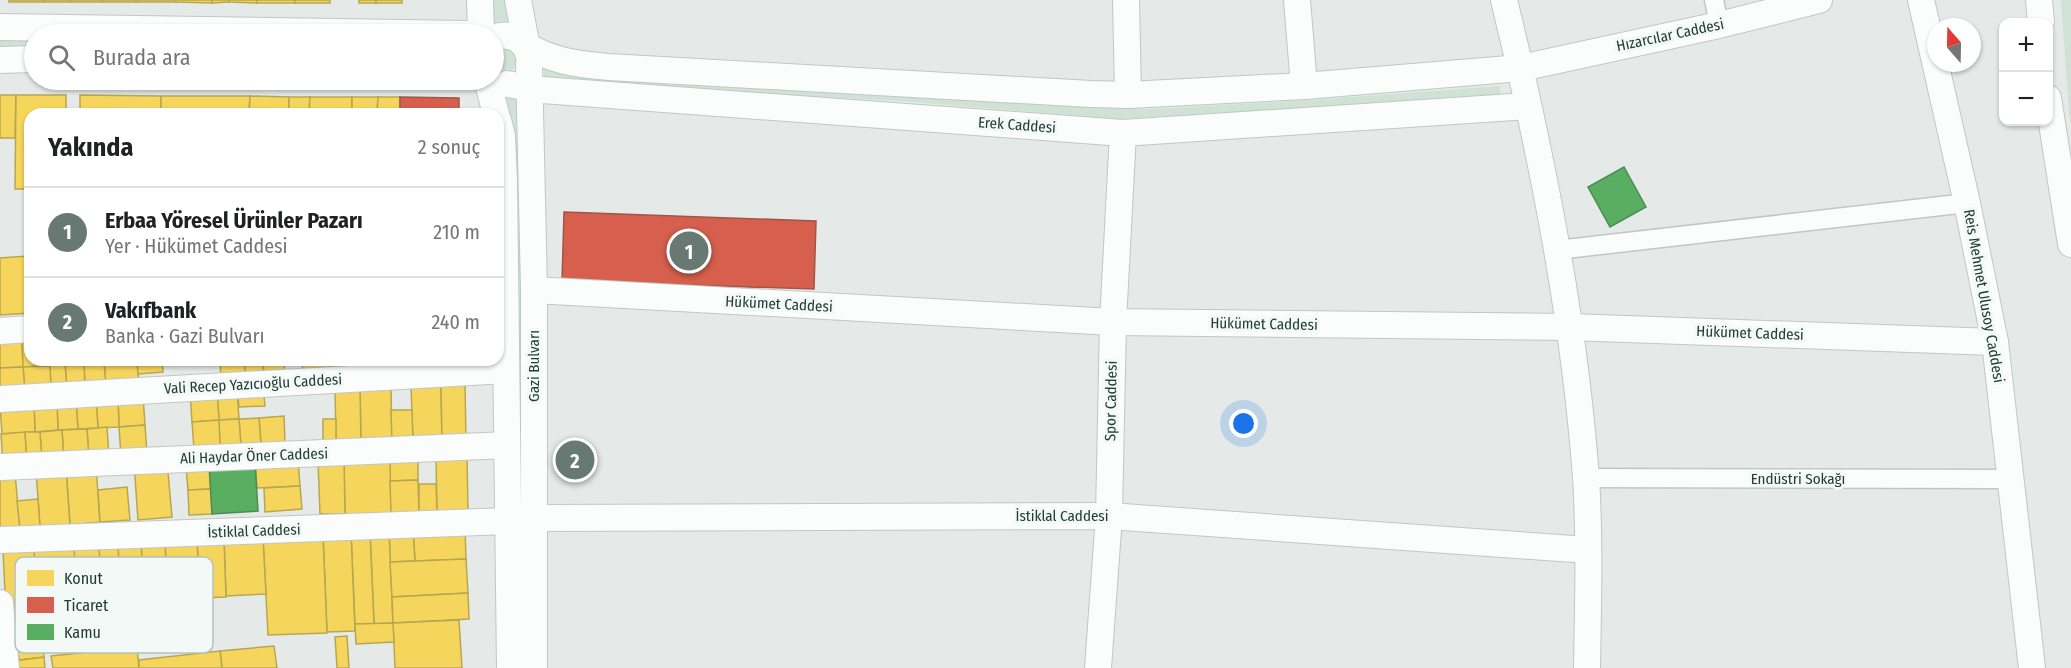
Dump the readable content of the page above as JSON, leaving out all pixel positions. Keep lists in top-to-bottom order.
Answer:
{
  "streets": {
    "street": [
      "Hızarcılar Caddesi",
      "Erek Caddesi",
      "Reis Mehmet Ulusoy Caddesi",
      "Hükümet Caddesi",
      "Gazi Bulvarı",
      "Vali Recep Yazıcıoğlu Caddesi",
      "Spor Caddesi",
      "Ali Haydar Öner Caddesi",
      "Endüstri Sokağı",
      "İstiklal Caddesi"
    ]
  },
  "crossings": [
    ["Erek Caddesi", "Gazi Bulvarı"],
    ["Erek Caddesi", "Spor Caddesi"],
    ["Reis Mehmet Ulusoy Caddesi", "Hükümet Caddesi"],
    ["Reis Mehmet Ulusoy Caddesi", "Endüstri Sokağı"],
    ["Hükümet Caddesi", "Gazi Bulvarı"],
    ["Hükümet Caddesi", "Spor Caddesi"],
    ["Gazi Bulvarı", "Vali Recep Yazıcıoğlu Caddesi"],
    ["Gazi Bulvarı", "Ali Haydar Öner Caddesi"],
    ["Gazi Bulvarı", "İstiklal Caddesi"],
    ["Spor Caddesi", "İstiklal Caddesi"]
  ],
  "legend": ["Konut", "Ticaret", "Kamu"],
  "north": "top",
  "page": {
    "map_buttons": ["+", "−"],
    "search": "Burada ara",
    "heading": ["Yakında", "2 sonuç"],
    "list": [
      {
        "mark": "1",
        "name": "Erbaa Yöresel Ürünler Pazarı",
        "note": "Yer · Hükümet Caddesi",
        "value": "210 m"
      },
      {
        "mark": "2",
        "name": "Vakıfbank",
        "note": "Banka · Gazi Bulvarı",
        "value": "240 m"
      }
    ],
    "pins": ["1", "2"]
  }
}
